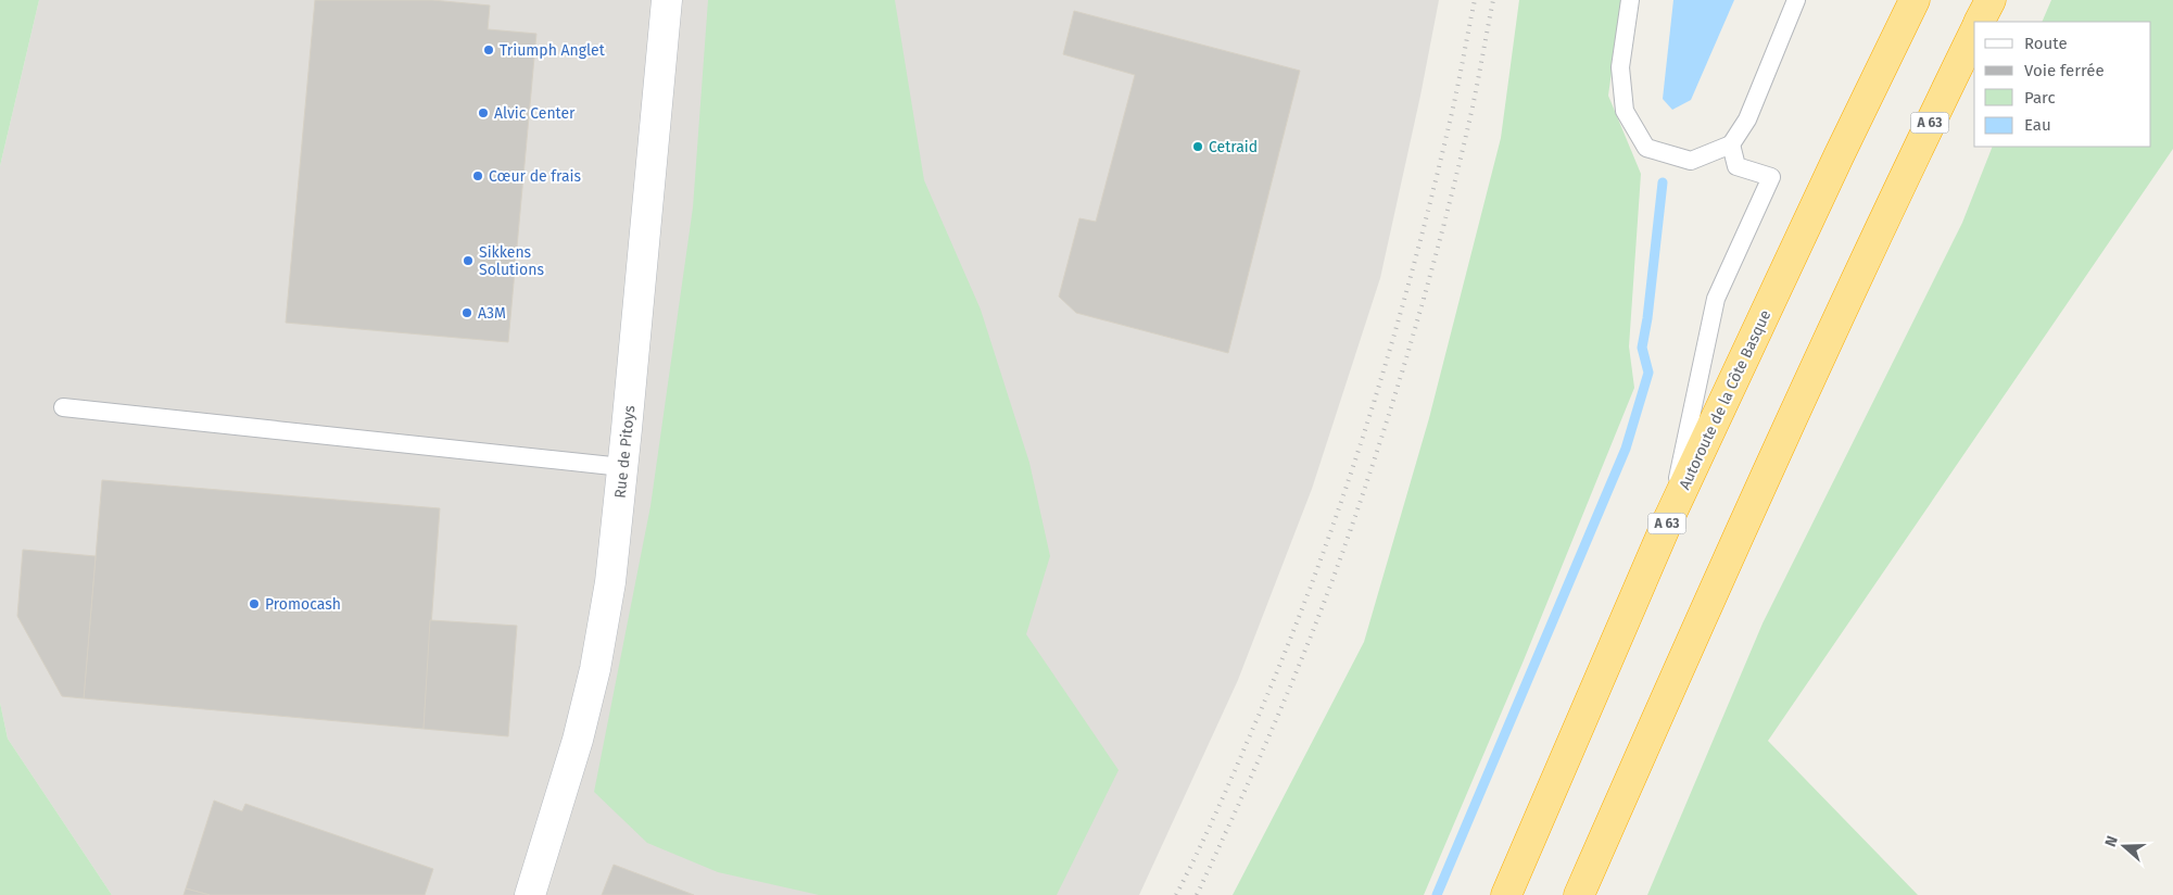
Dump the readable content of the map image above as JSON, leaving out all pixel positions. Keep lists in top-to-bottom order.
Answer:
{
  "streets": {
    "highway": ["A 63", "Autoroute de la Côte Basque"],
    "street": ["Rue de Pitoys"]
  },
  "places": [
    "Triumph Anglet",
    "Alvic Center",
    "Cetraid",
    "Cœur de frais",
    "Sikkens Solutions",
    "A3M",
    "Promocash"
  ],
  "legend": [
    "Route",
    "Voie ferrée",
    "Parc",
    "Eau"
  ],
  "north": "left"
}
